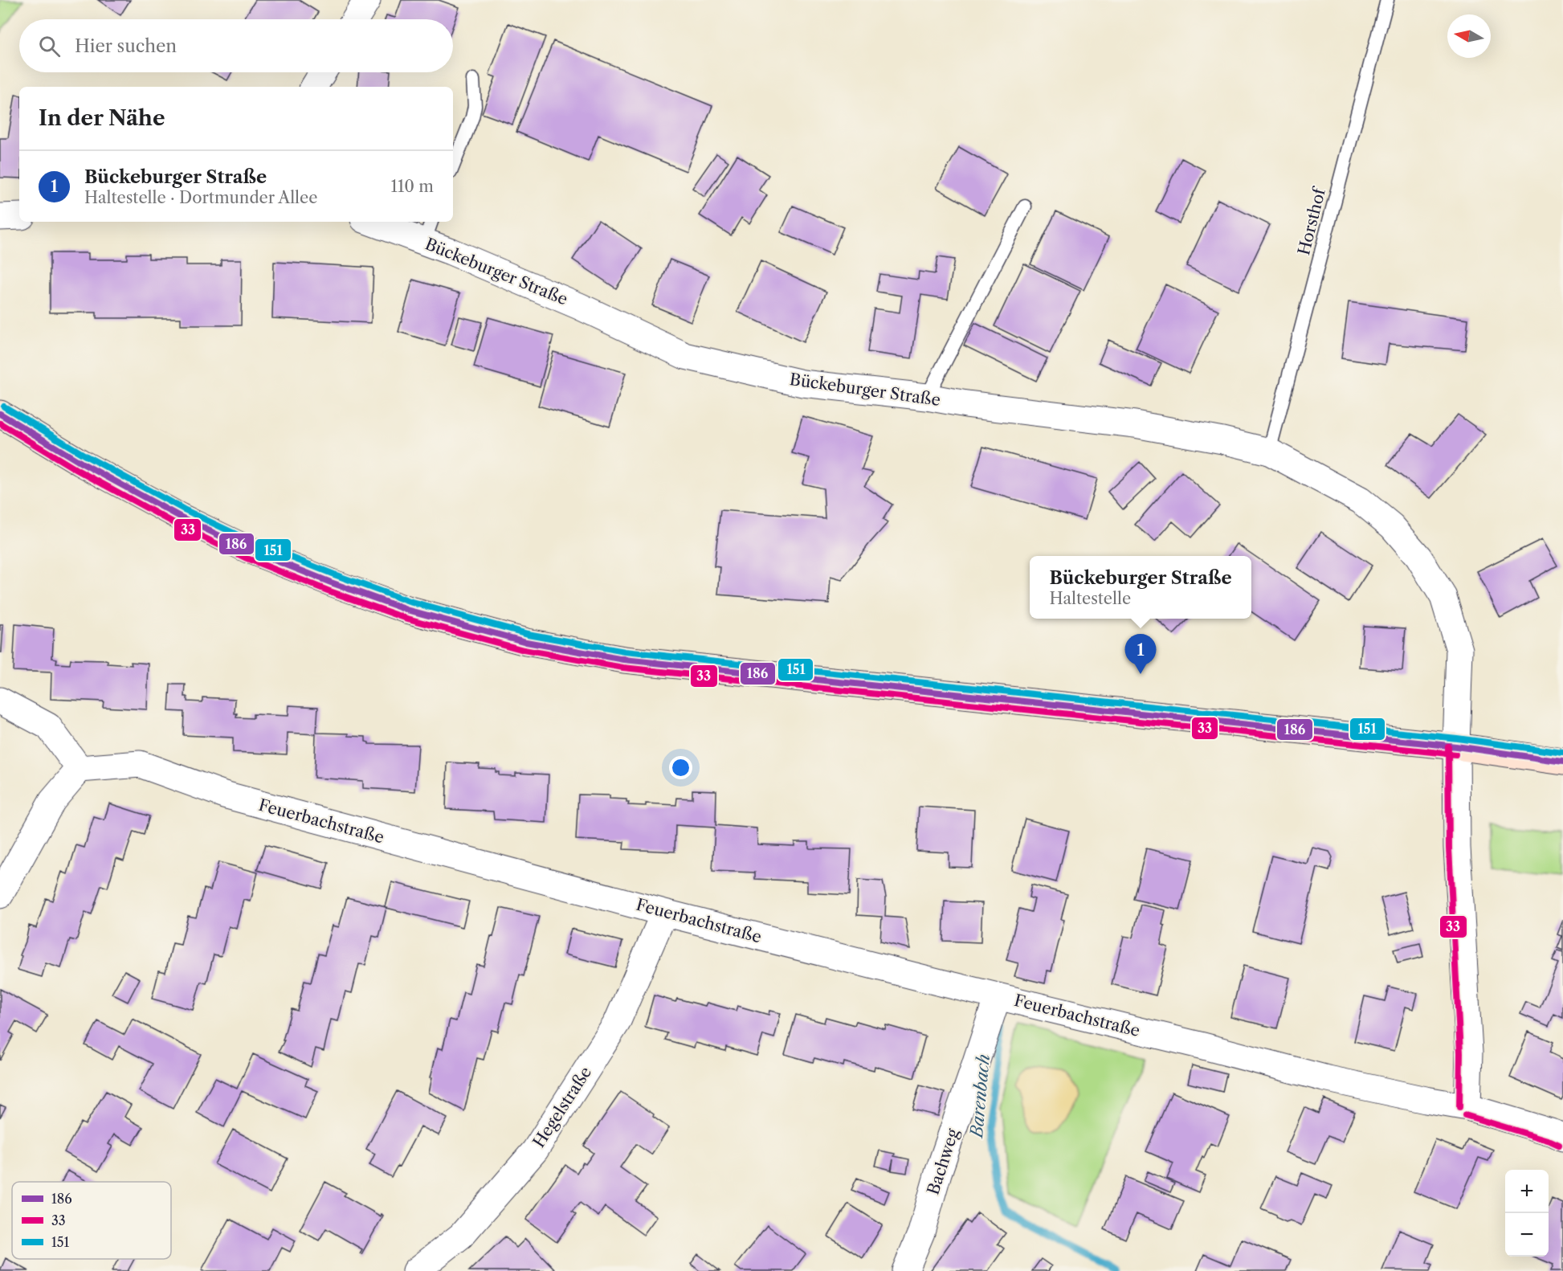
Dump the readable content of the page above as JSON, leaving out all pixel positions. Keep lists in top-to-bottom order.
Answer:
{
  "streets": {
    "street": [
      "Bückeburger Straße",
      "Feuerbachstraße",
      "Hegelstraße",
      "Bachweg"
    ],
    "lane": ["Horsthof"]
  },
  "crossings": [
    ["Horsthof", "Bückeburger Straße"],
    ["Bückeburger Straße", "Feuerbachstraße"],
    ["Feuerbachstraße", "Hegelstraße"],
    ["Feuerbachstraße", "Bachweg"]
  ],
  "water": ["Barenbach"],
  "lines": ["transit line 151", "transit line 186", "transit line 33"],
  "legend": ["186", "33", "151"],
  "north": "left",
  "page": {
    "search": "Hier suchen",
    "heading": "In der Nähe",
    "list": [
      {
        "mark": "1",
        "name": "Bückeburger Straße",
        "note": "Haltestelle · Dortmunder Allee",
        "value": "110 m"
      }
    ],
    "popup": ["Bückeburger Straße", "Haltestelle"],
    "pins": "1",
    "map_buttons": ["+", "−"]
  }
}
